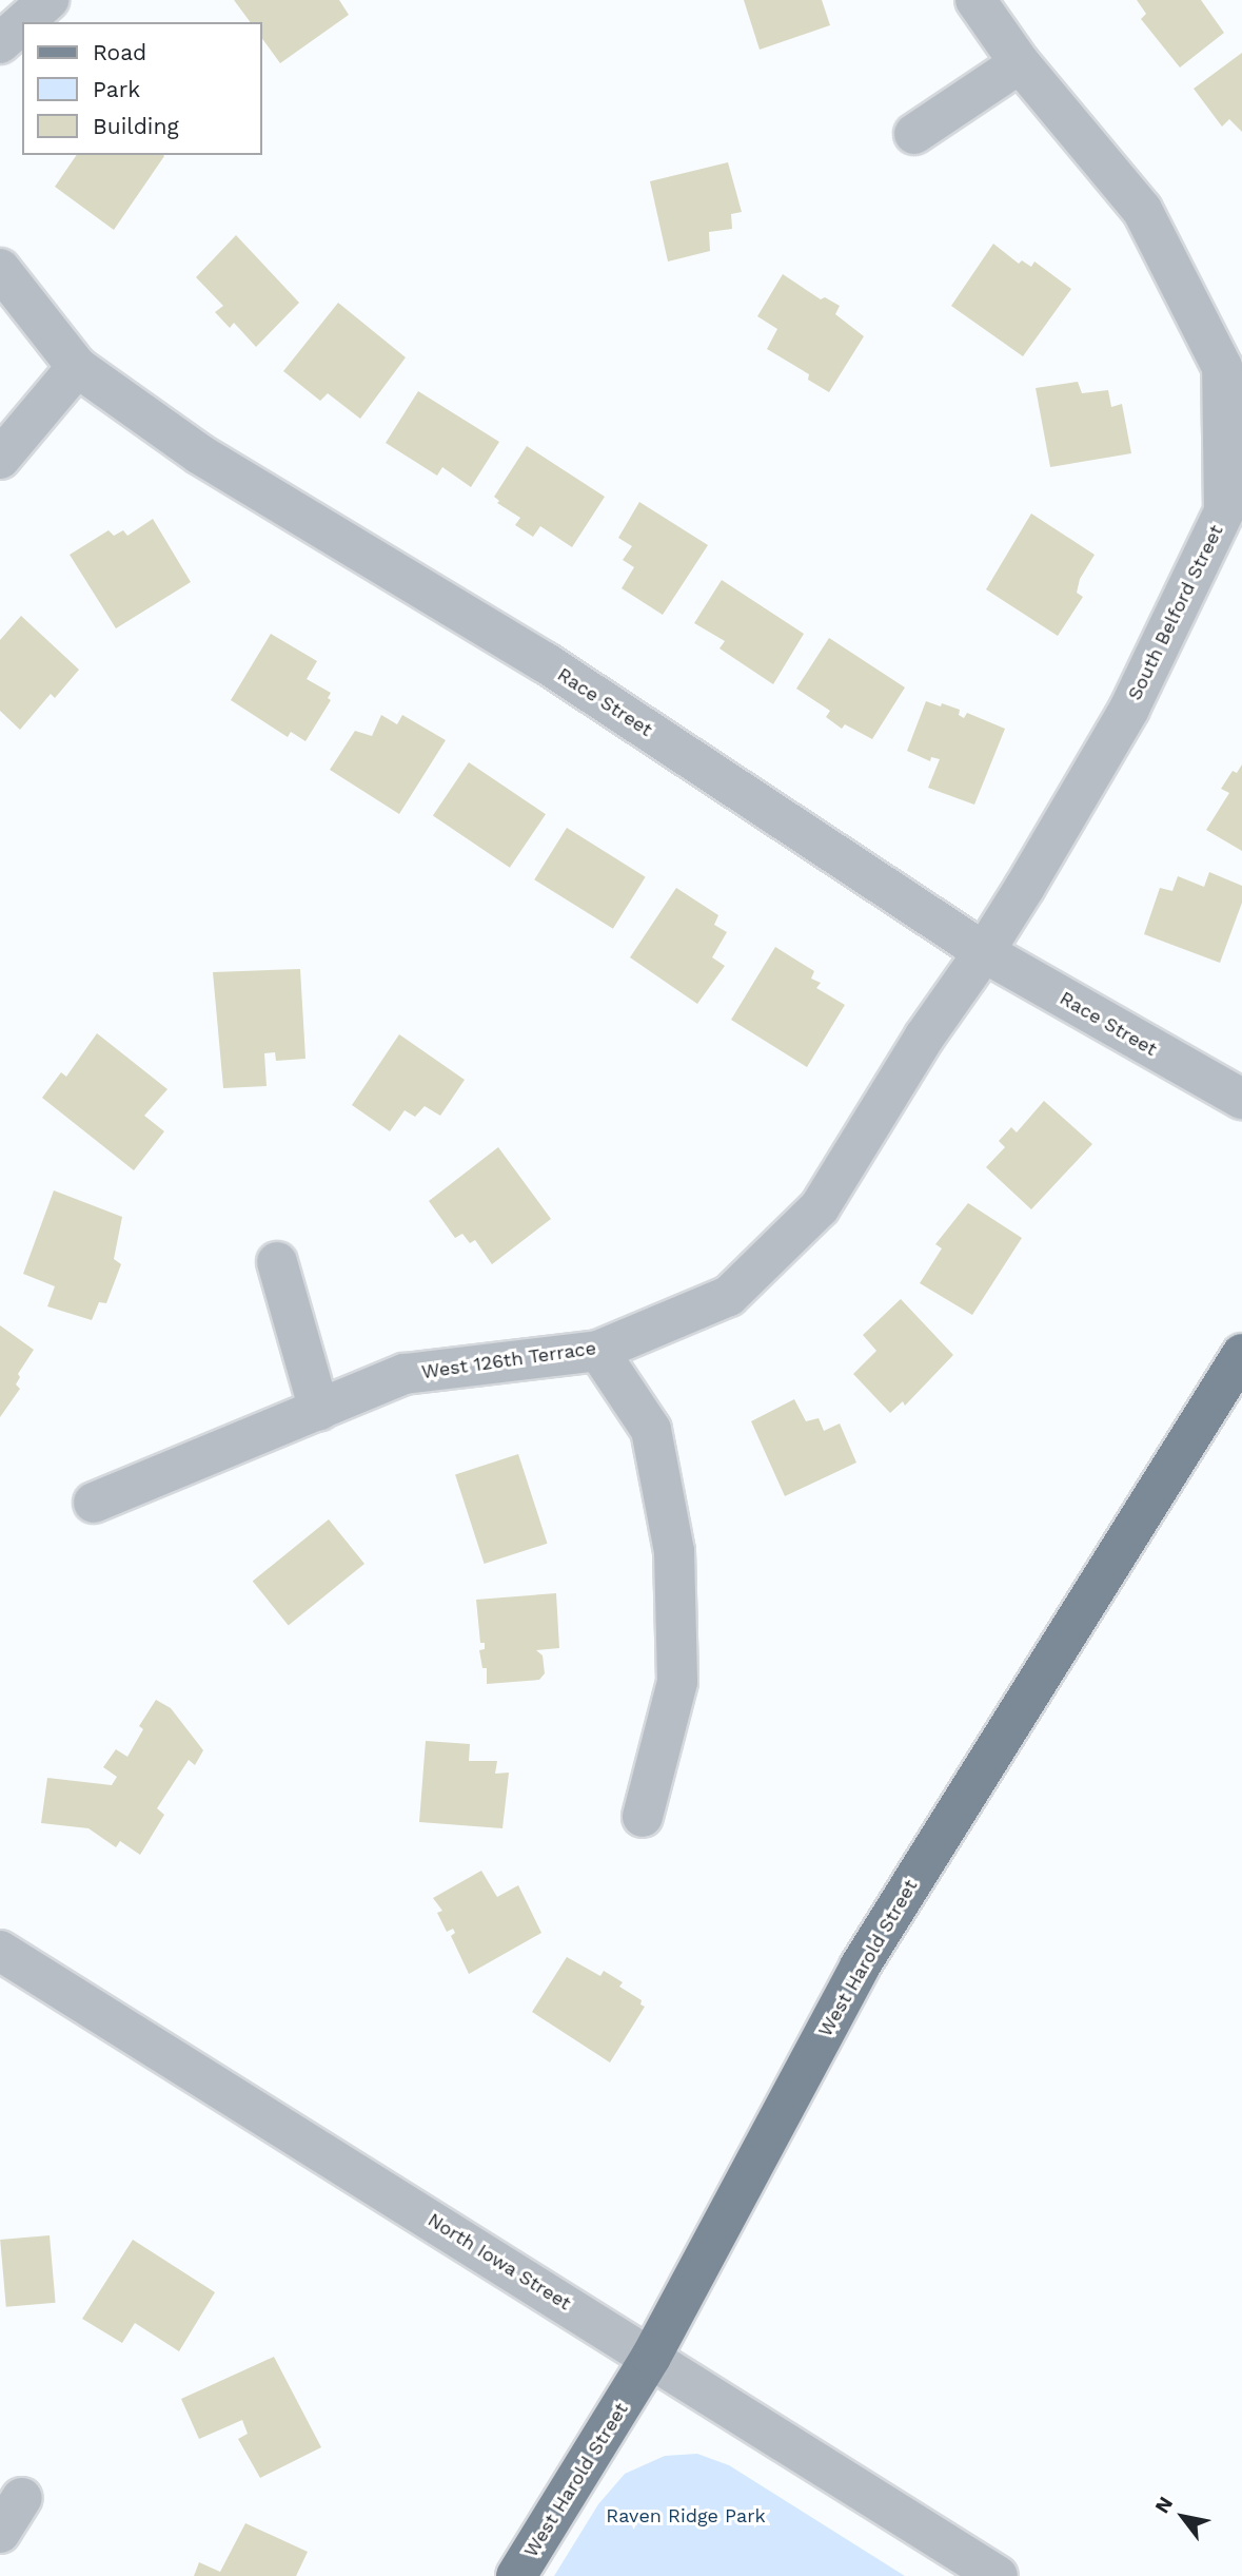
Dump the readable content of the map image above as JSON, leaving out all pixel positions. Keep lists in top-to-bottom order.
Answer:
{
  "streets": {
    "main road": ["West Harold Street"],
    "street": [
      "South Belford Street",
      "Race Street",
      "West 126th Terrace",
      "North Iowa Street"
    ]
  },
  "crossings": [
    ["South Belford Street", "Race Street"],
    ["South Belford Street", "West 126th Terrace"],
    ["Race Street", "West 126th Terrace"],
    ["West Harold Street", "North Iowa Street"]
  ],
  "parks": ["Raven Ridge Park"],
  "legend": ["Road", "Park", "Building"],
  "north": "top left"
}
